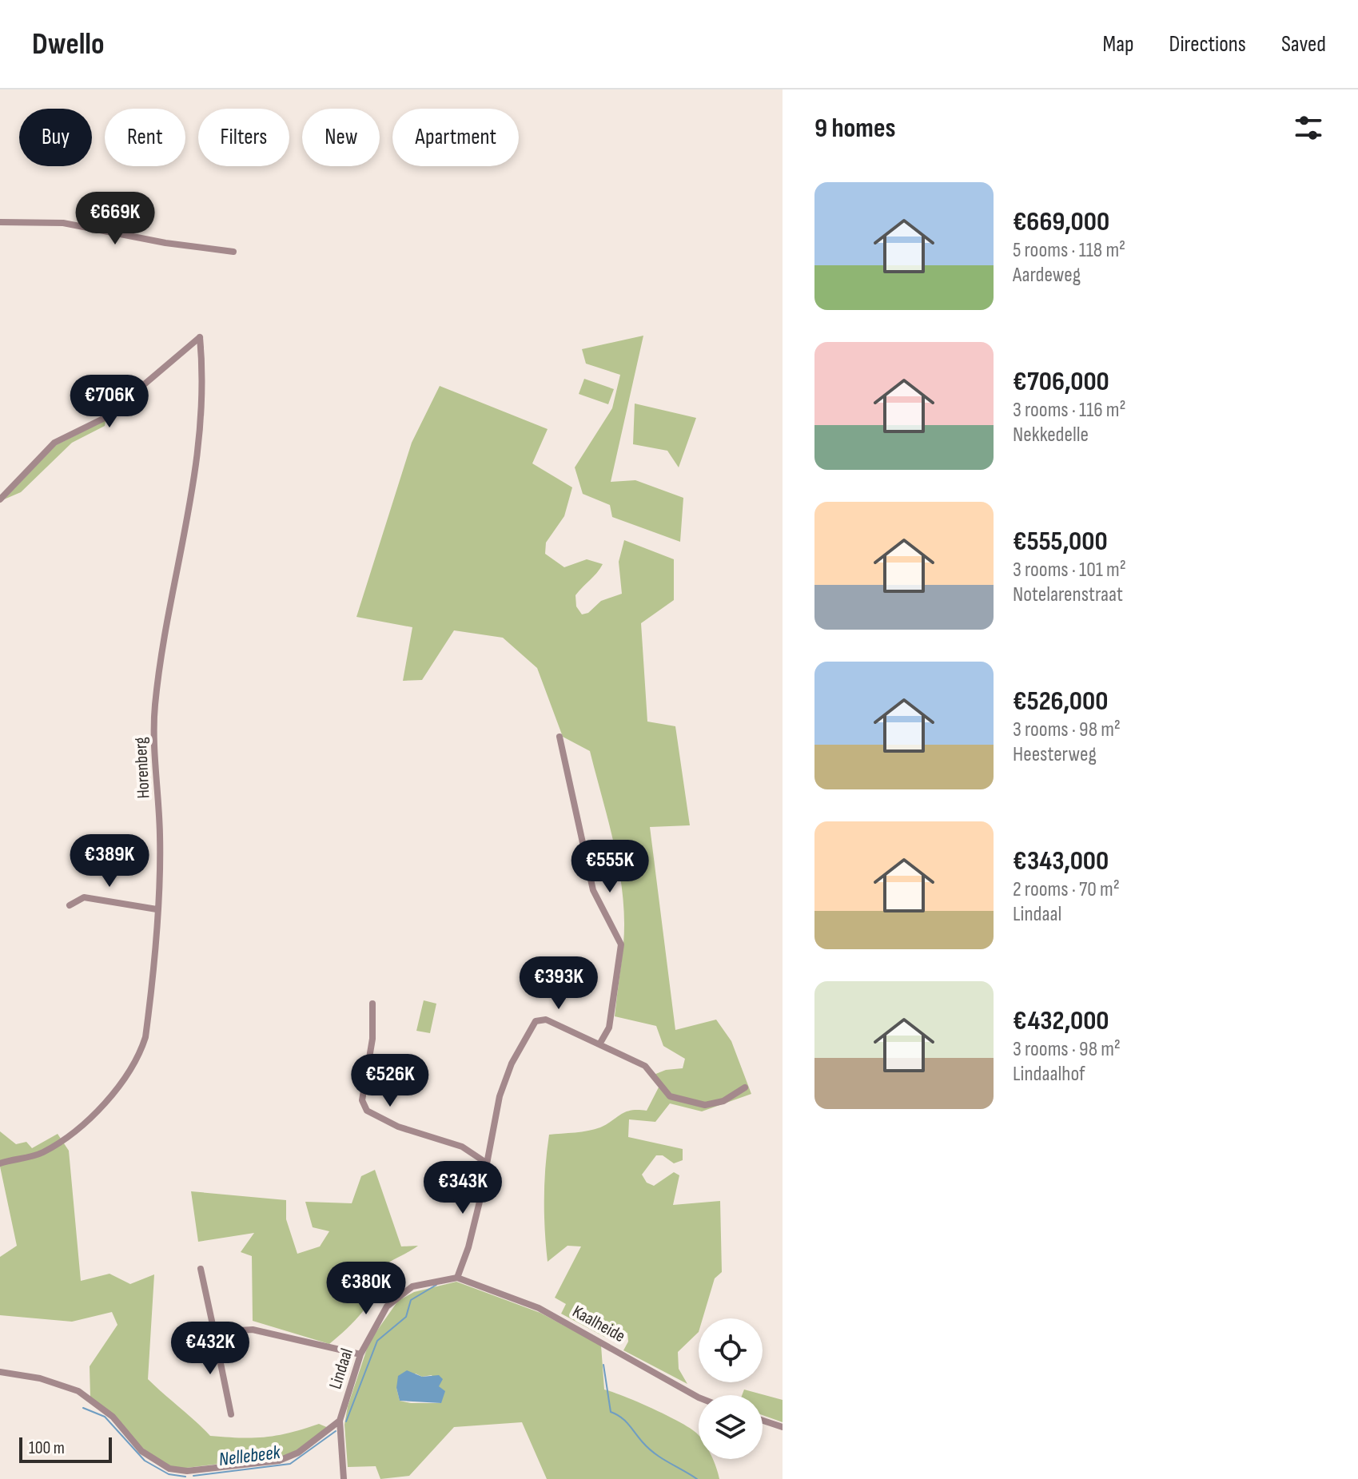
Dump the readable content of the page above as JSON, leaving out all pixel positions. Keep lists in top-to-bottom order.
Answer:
{
  "streets": {
    "street": ["Horenberg", "Kaalheide", "Lindaal"]
  },
  "crossings": [
    ["Kaalheide", "Lindaal"]
  ],
  "water": ["Nellebeek"],
  "scale_bar": "100 m",
  "page": {
    "header": "Dwello",
    "nav": ["Map", "Directions", "Saved"],
    "heading": "9 homes",
    "chip": [
      "Buy",
      "Rent",
      "Filters",
      "New",
      "Apartment"
    ],
    "list": [
      {
        "name": "€669,000",
        "note": "5 rooms · 118 m² · Aardeweg"
      },
      {
        "name": "€706,000",
        "note": "3 rooms · 116 m² · Nekkedelle"
      },
      {
        "name": "€555,000",
        "note": "3 rooms · 101 m² · Notelarenstraat"
      },
      {
        "name": "€526,000",
        "note": "3 rooms · 98 m² · Heesterweg"
      },
      {
        "name": "€343,000",
        "note": "2 rooms · 70 m² · Lindaal"
      },
      {
        "name": "€432,000",
        "note": "3 rooms · 98 m² · Lindaalhof"
      }
    ],
    "price": [
      "€669K",
      "€706K",
      "€389K",
      "€555K",
      "€393K",
      "€526K",
      "€343K",
      "€380K",
      "€432K"
    ],
    "scale": "100 m"
  }
}
